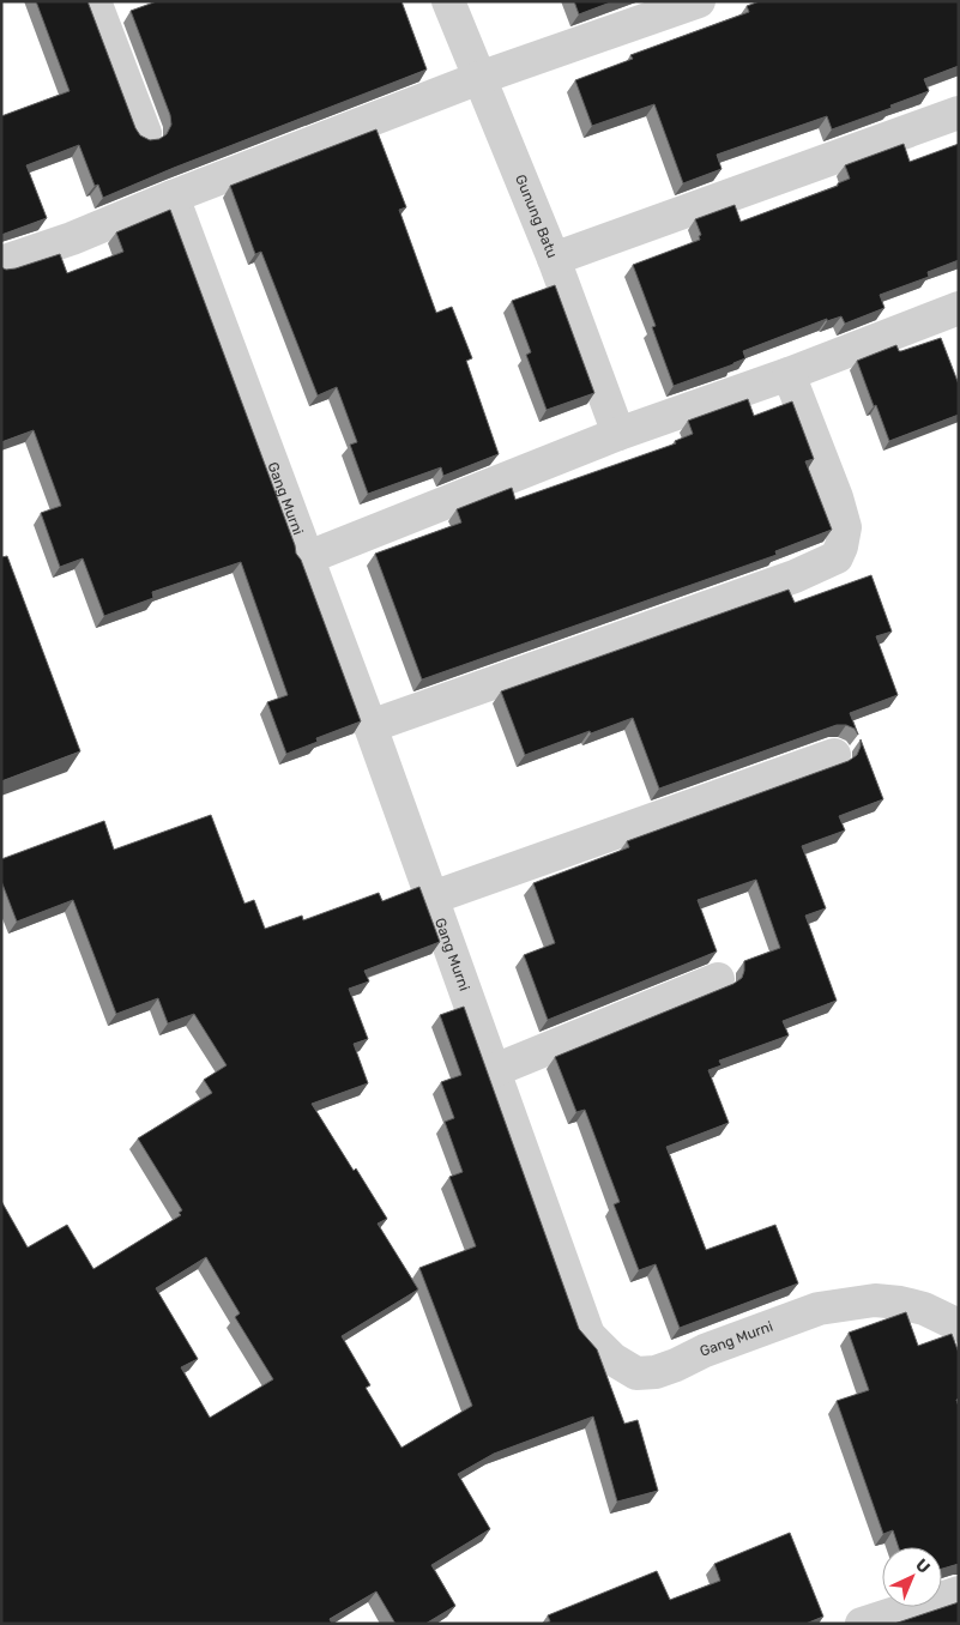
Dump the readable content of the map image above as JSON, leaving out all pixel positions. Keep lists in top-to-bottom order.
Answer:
{
  "streets": {
    "street": ["Gunung Batu", "Gang Murni"]
  },
  "north": "top right"
}
